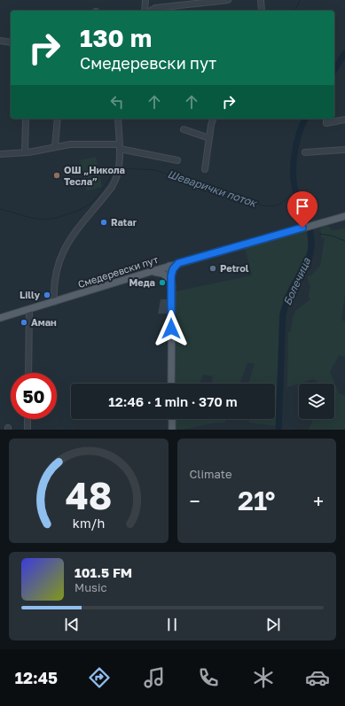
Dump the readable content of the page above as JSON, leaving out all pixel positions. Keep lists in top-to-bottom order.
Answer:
{
  "streets": {
    "main road": ["Смедеревски пут"]
  },
  "water": ["Шеварички поток", "Болечица"],
  "places": [
    "ОШ „Никола Тесла”",
    "Ratar",
    "Petrol",
    "Меда",
    "Lilly",
    "Аман"
  ],
  "page": {
    "turn": ["130 m", "Смедеревски пут"],
    "limit": "50",
    "trip": "12:46 · 1 min · 370 m",
    "tile": "Climate",
    "heat": ["−", "21°", "+"],
    "song": ["101.5 FM", "Music"],
    "tabs": "12:45",
    "gauge": ["48", "km/h"]
  }
}
